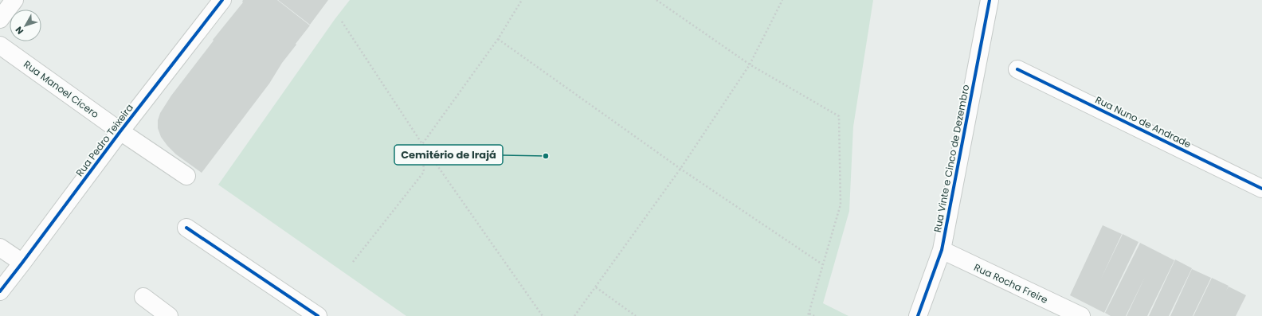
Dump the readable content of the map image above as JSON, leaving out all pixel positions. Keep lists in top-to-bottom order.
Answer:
{
  "streets": {
    "street": [
      "Rua Manoel Cícero",
      "Rua Nuno de Andrade",
      "Rua Pedro Teixeira",
      "Rua Vinte e Cinco de Dezembro",
      "Rua Rocha Freire"
    ]
  },
  "crossings": [
    ["Rua Manoel Cícero", "Rua Pedro Teixeira"],
    ["Rua Vinte e Cinco de Dezembro", "Rua Rocha Freire"]
  ],
  "places": ["Cemitério de Irajá"],
  "north": "bottom left"
}
